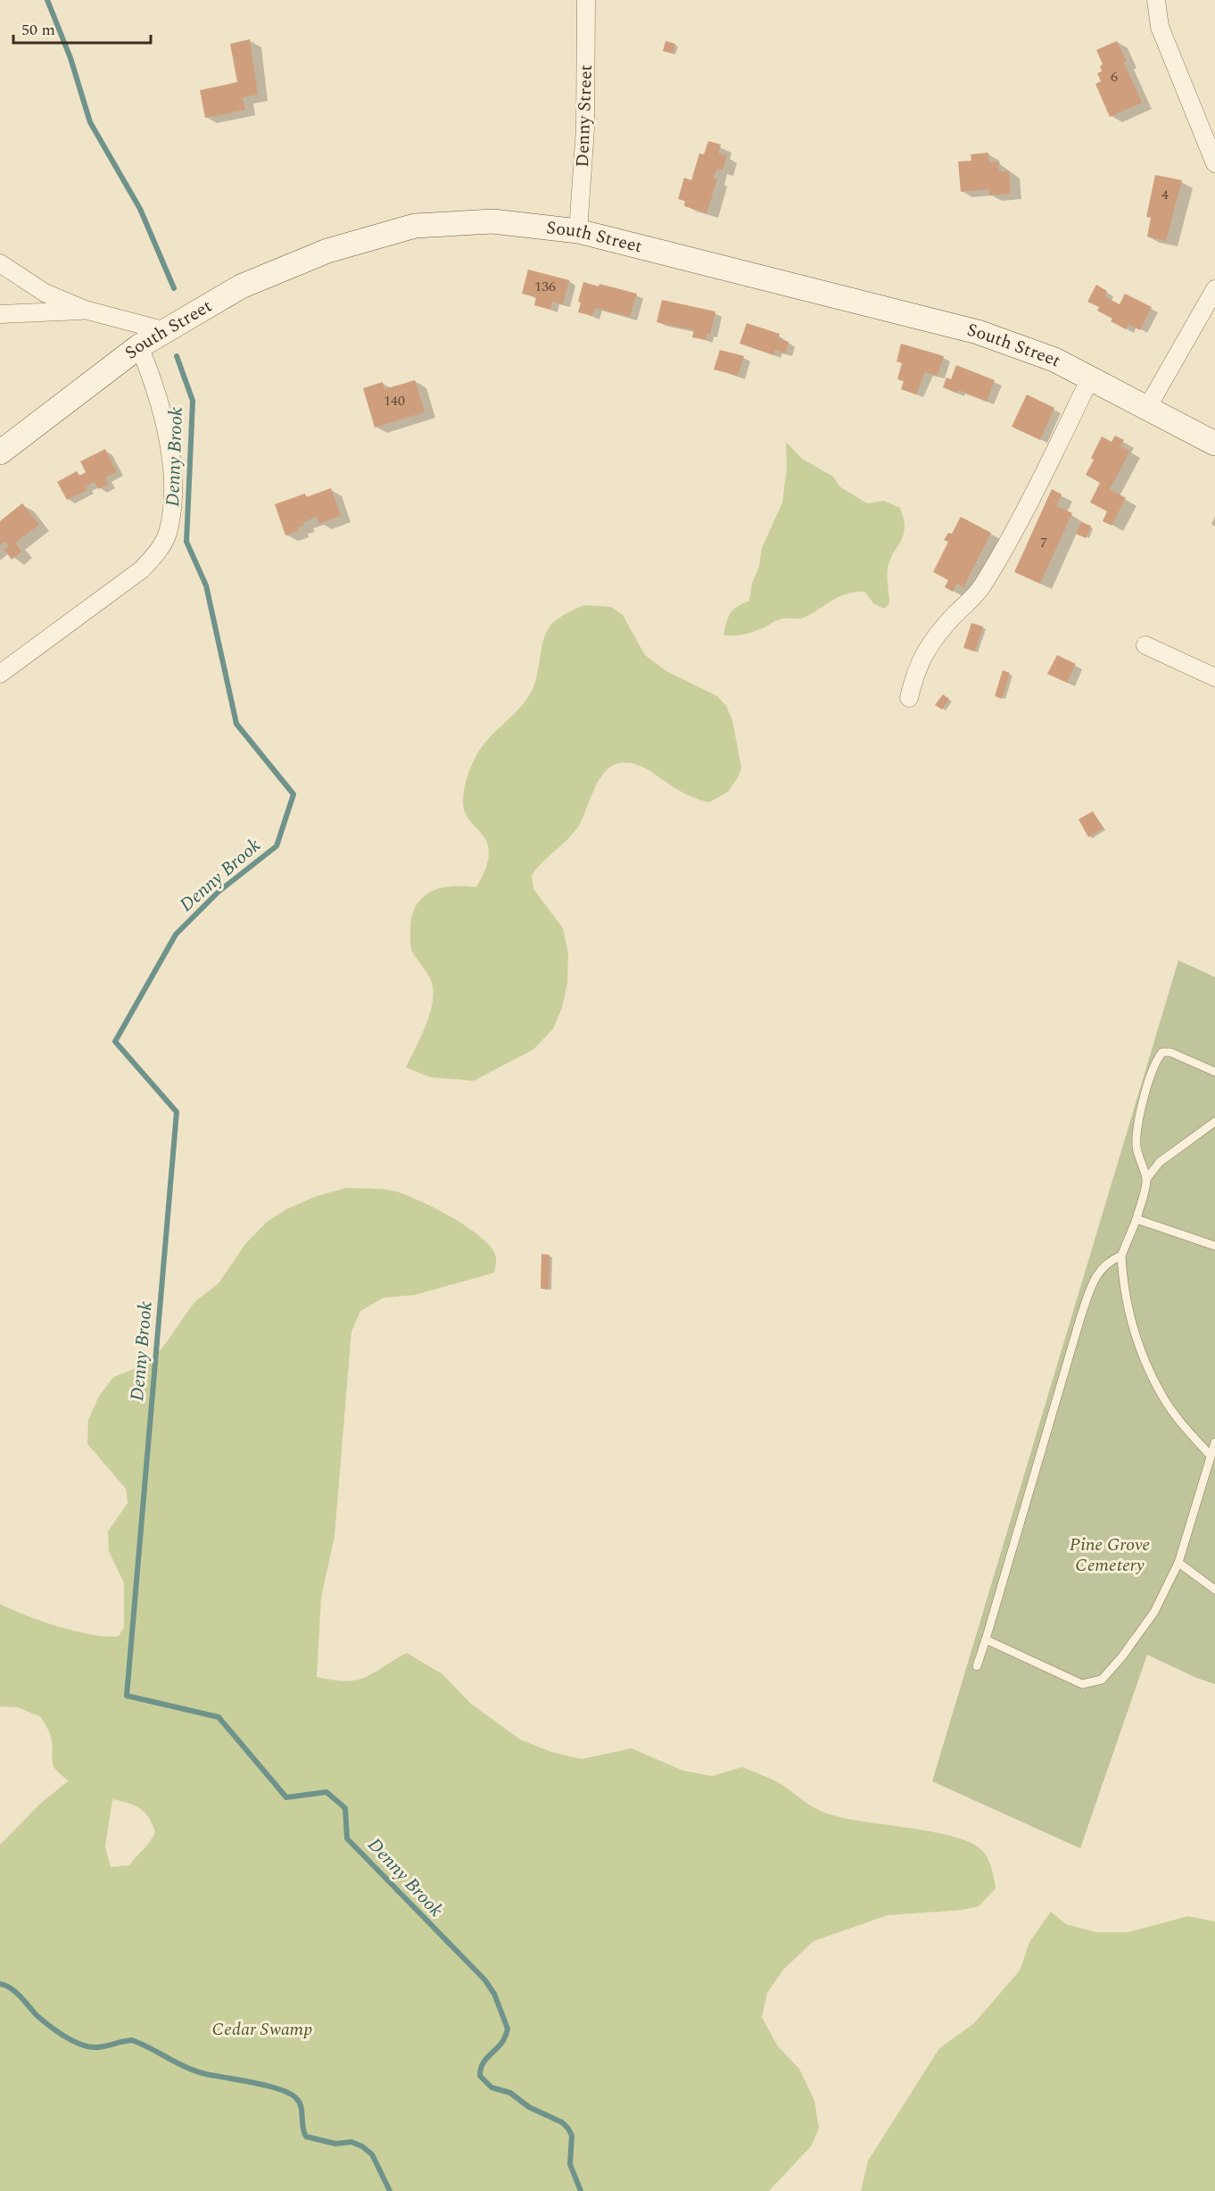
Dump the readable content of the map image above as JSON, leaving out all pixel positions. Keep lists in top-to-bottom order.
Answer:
{
  "streets": {
    "main road": ["South Street"],
    "street": ["Denny Street"]
  },
  "crossings": [
    ["Denny Street", "South Street"]
  ],
  "water": ["Denny Brook"],
  "parks": ["Pine Grove Cemetery", "Cedar Swamp"],
  "house_numbers": [
    "6",
    "4",
    "136",
    "140",
    "7"
  ],
  "scale_bar": "50 m"
}
